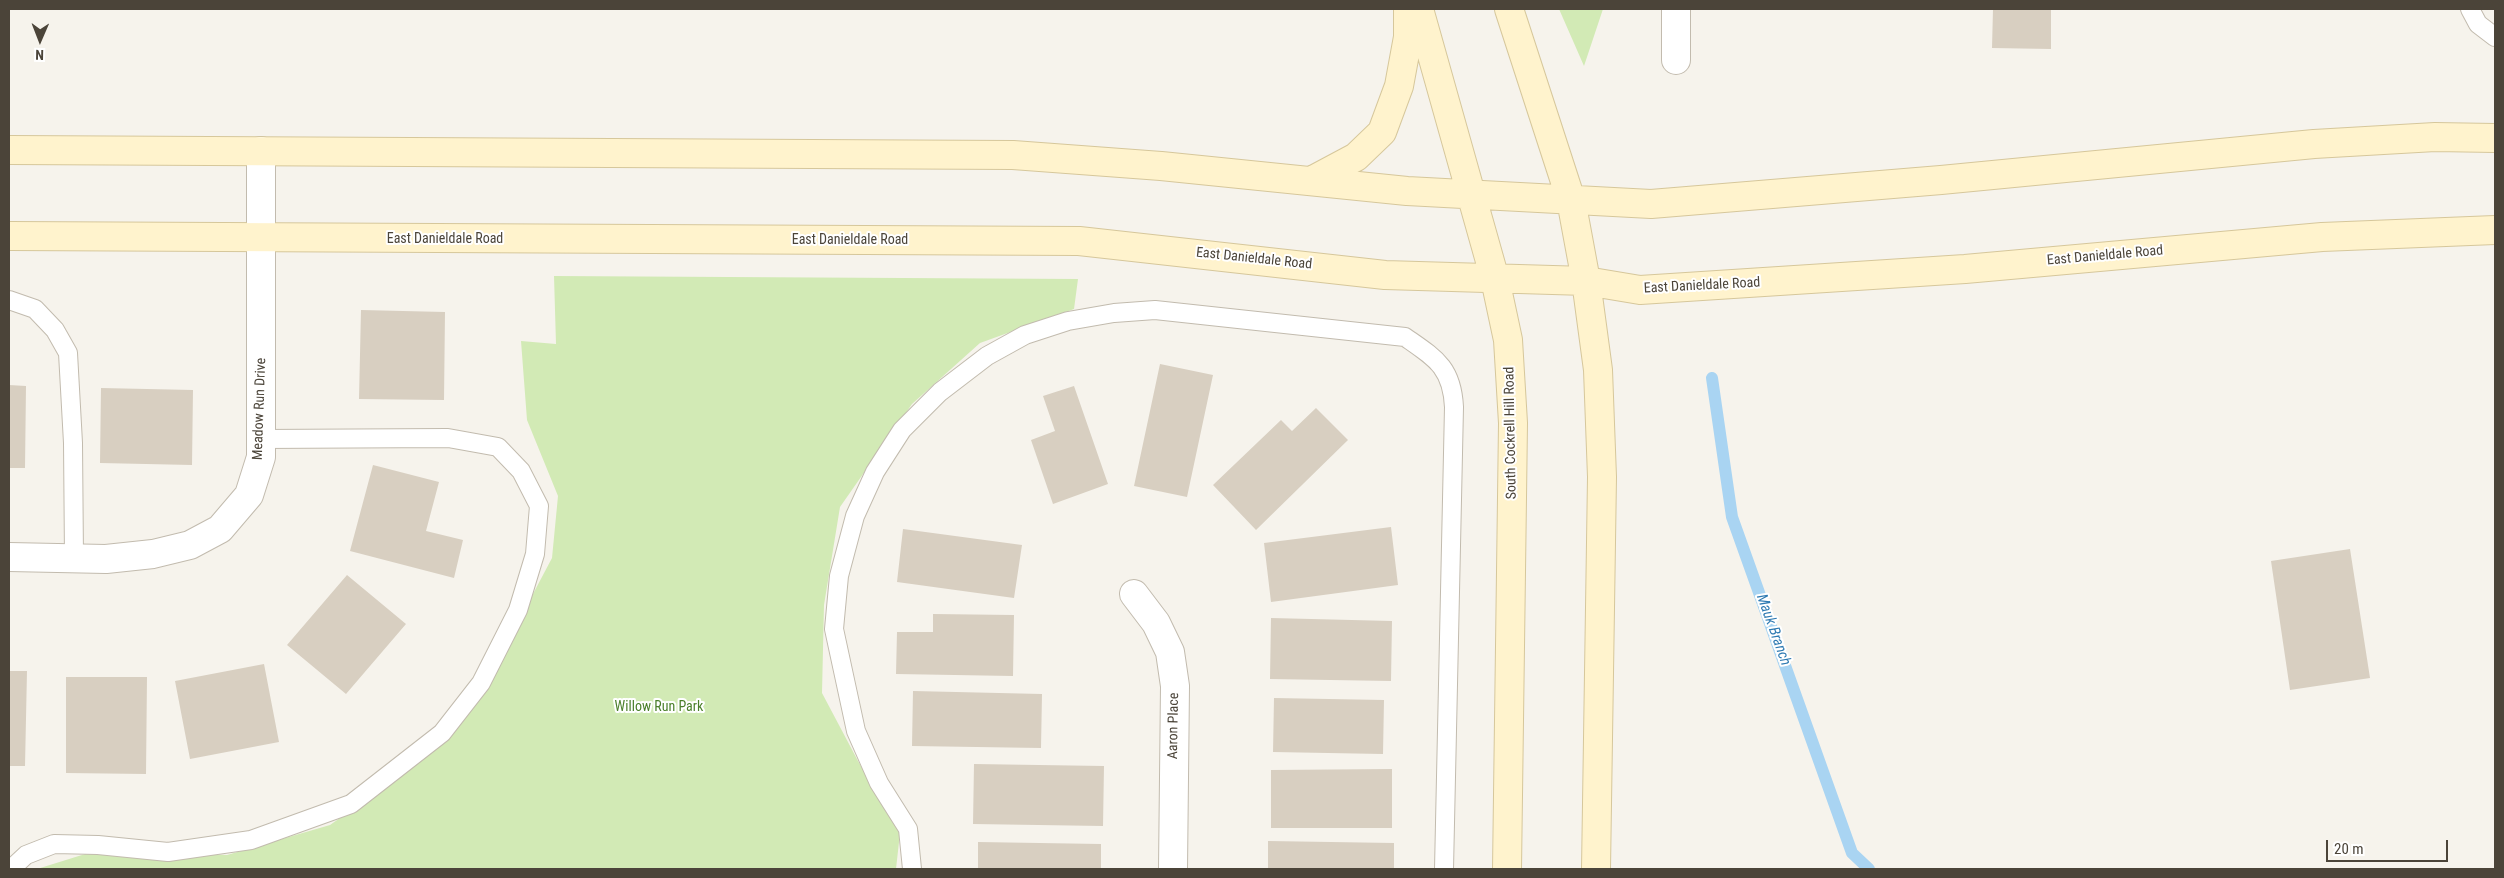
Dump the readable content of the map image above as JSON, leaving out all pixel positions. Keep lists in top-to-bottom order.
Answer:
{
  "streets": {
    "main road": ["East Danieldale Road", "South Cockrell Hill Road"],
    "street": ["Meadow Run Drive", "Aaron Place"]
  },
  "crossings": [
    ["East Danieldale Road", "Meadow Run Drive"],
    ["East Danieldale Road", "South Cockrell Hill Road"]
  ],
  "water": ["Mauk Branch"],
  "parks": ["Willow Run Park"],
  "scale_bar": "20 m",
  "north": "bottom"
}
